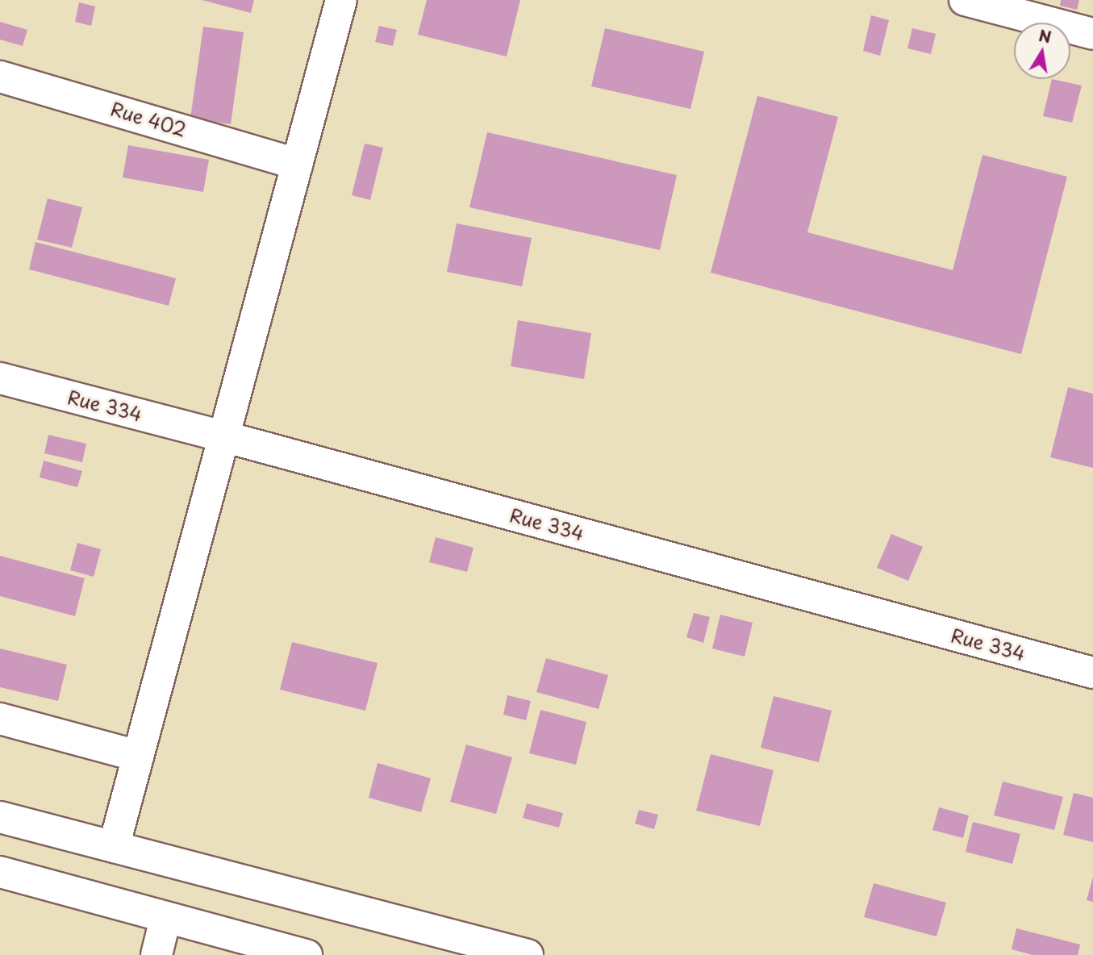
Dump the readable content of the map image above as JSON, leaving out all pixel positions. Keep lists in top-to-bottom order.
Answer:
{
  "streets": {
    "street": ["Rue 402", "Rue 334"]
  },
  "north": "top"
}
